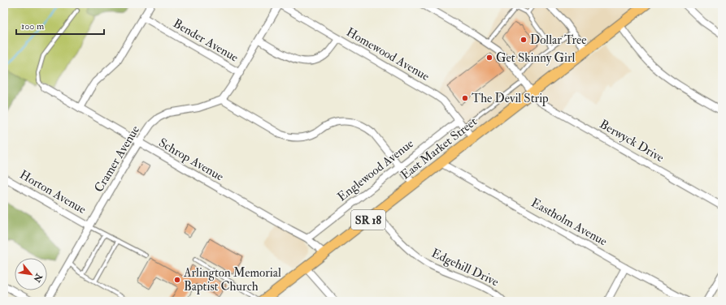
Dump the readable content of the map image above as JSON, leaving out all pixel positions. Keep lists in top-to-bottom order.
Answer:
{
  "streets": {
    "main road": ["East Market Street", "SR 18"],
    "street": [
      "Bender Avenue",
      "Homewood Avenue",
      "Berwyck Drive",
      "Cramer Avenue",
      "Schrop Avenue",
      "Englewood Avenue",
      "Horton Avenue",
      "Eastholm Avenue",
      "Edgehill Drive"
    ]
  },
  "crossings": [
    ["Homewood Avenue", "East Market Street"],
    ["Homewood Avenue", "Englewood Avenue"],
    ["Berwyck Drive", "East Market Street"],
    ["East Market Street", "Schrop Avenue"],
    ["East Market Street", "Eastholm Avenue"],
    ["East Market Street", "Edgehill Drive"],
    ["Cramer Avenue", "Schrop Avenue"],
    ["Cramer Avenue", "Horton Avenue"],
    ["Schrop Avenue", "Englewood Avenue"]
  ],
  "places": [
    "Dollar Tree",
    "Get Skinny Girl",
    "The Devil Strip",
    "Arlington Memorial Baptist Church"
  ],
  "scale_bar": "100 m",
  "north": "bottom right"
}
